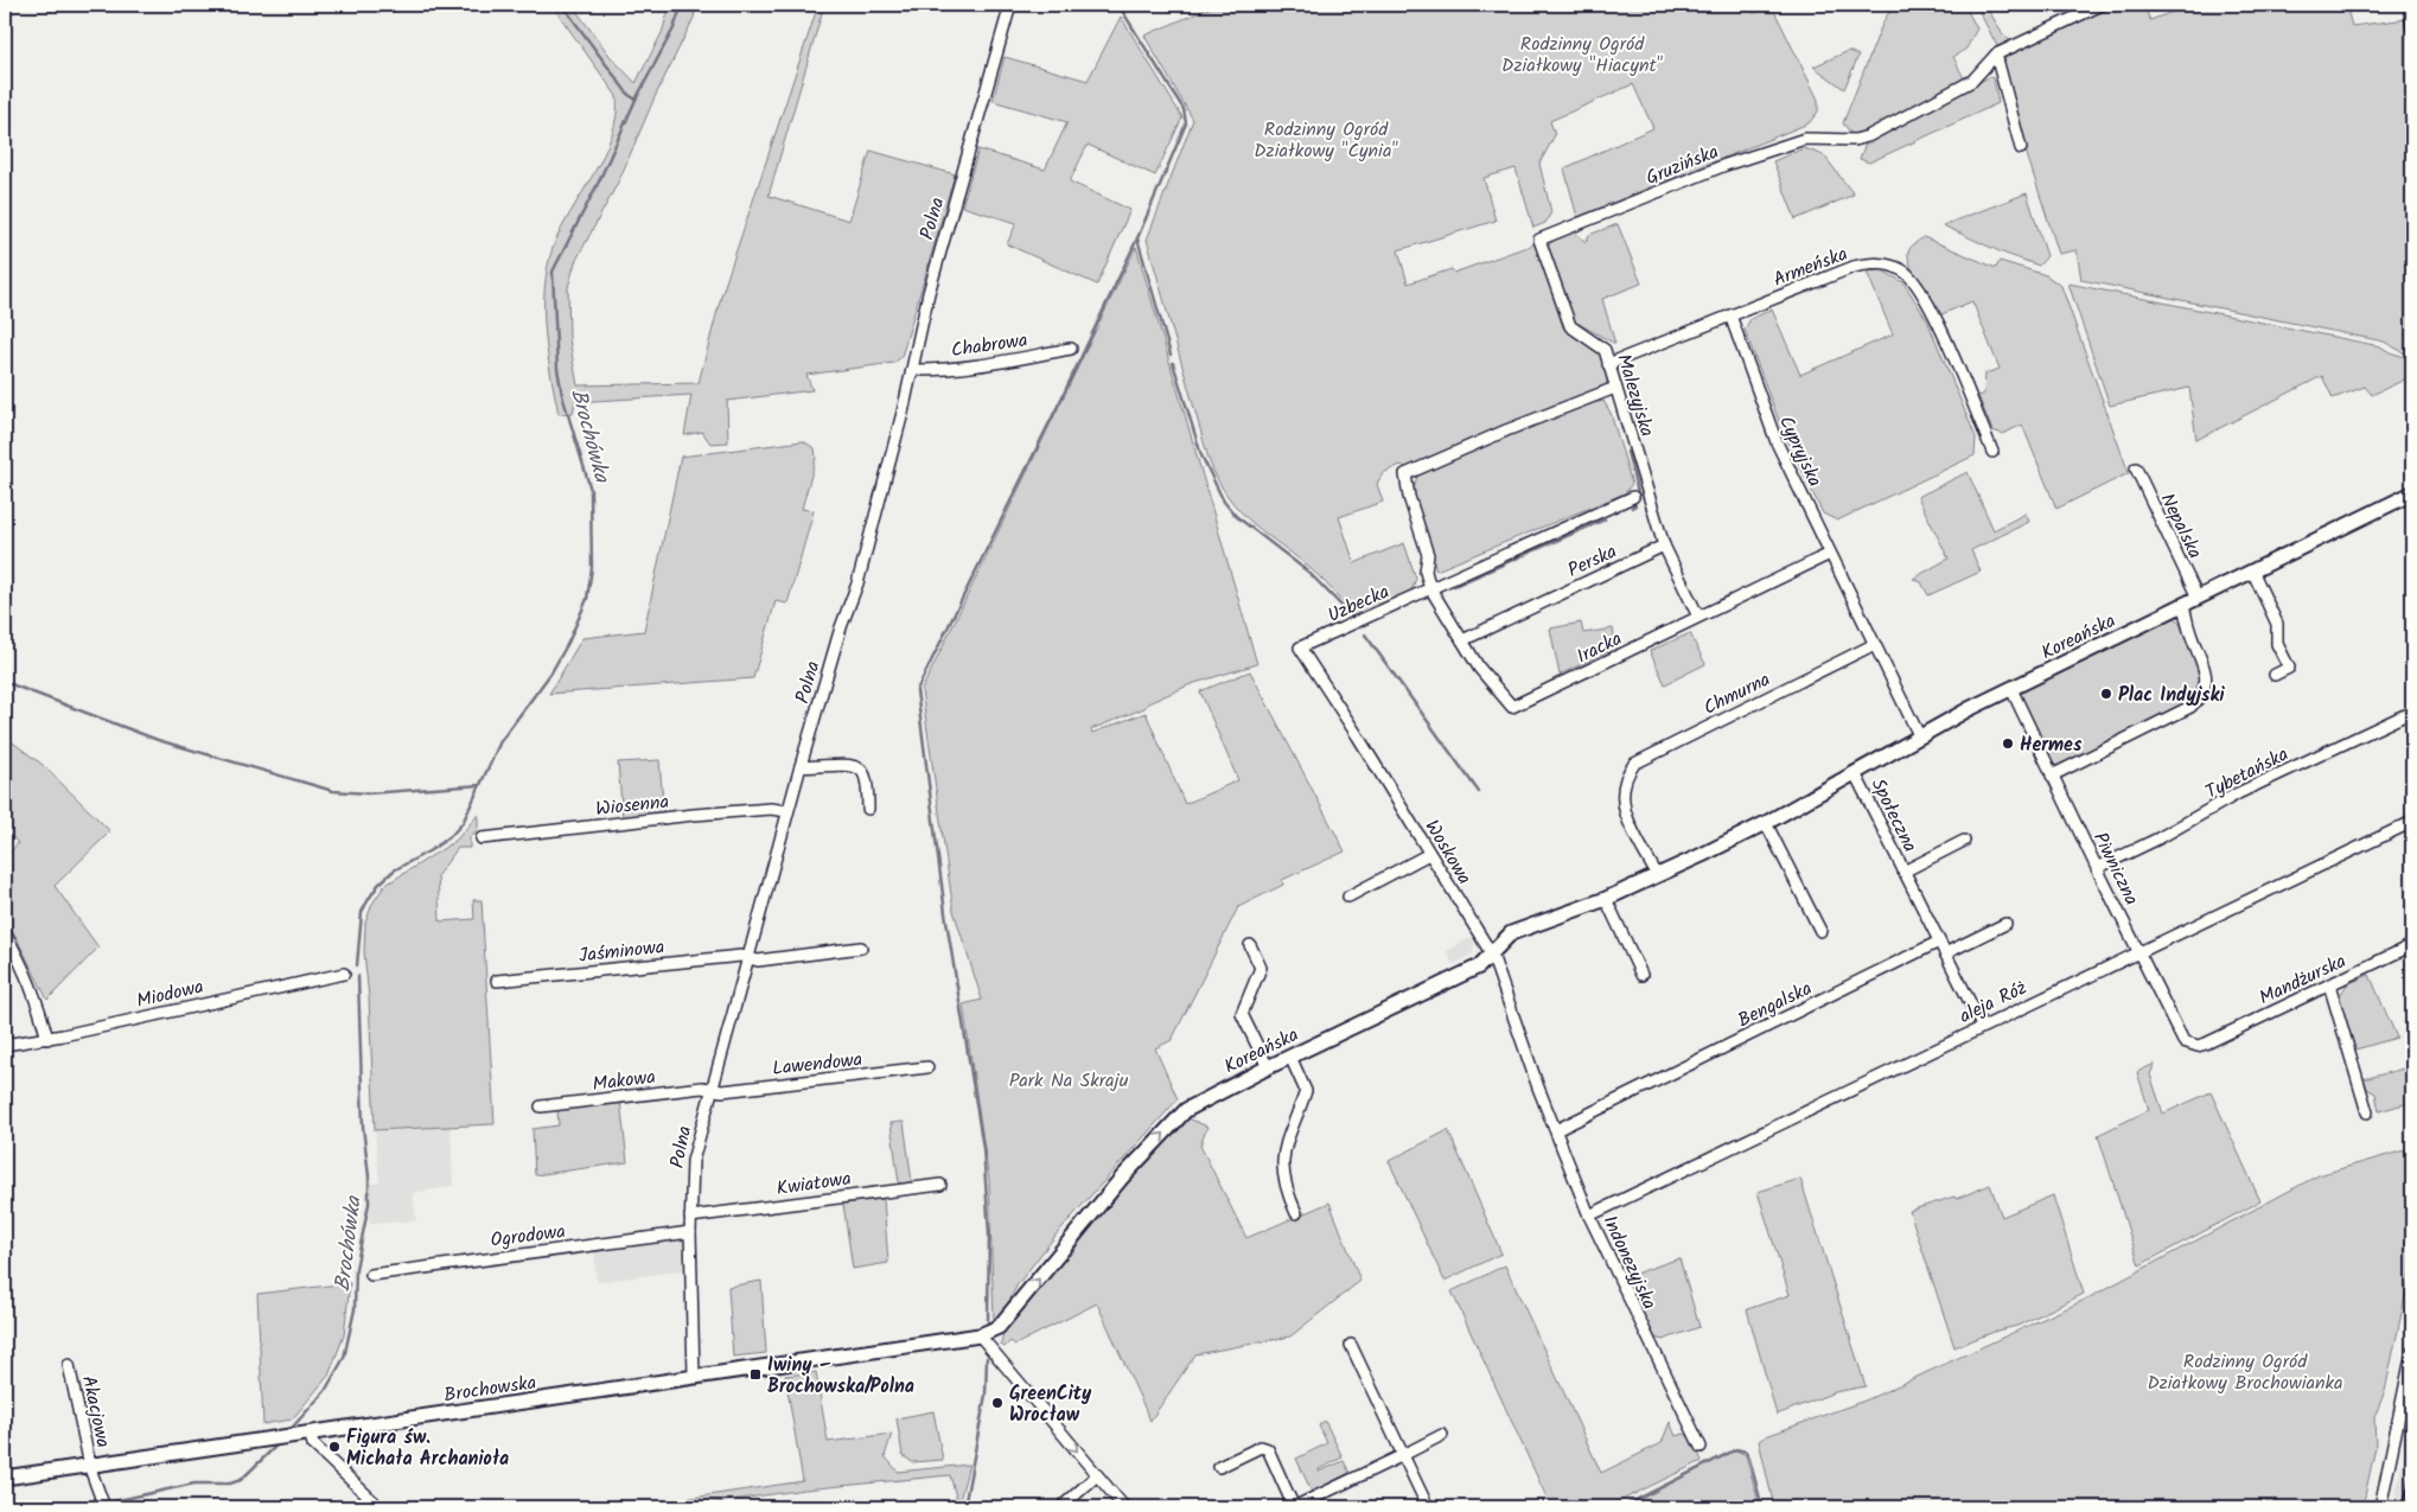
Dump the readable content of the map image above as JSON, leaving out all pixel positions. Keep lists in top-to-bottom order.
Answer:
{
  "streets": {
    "street": [
      "Gruzińska",
      "Polna",
      "Armeńska",
      "Chabrowa",
      "Malezyjska",
      "Cypryjska",
      "Nepalska",
      "Perska",
      "Uzbecka",
      "Koreańska",
      "Iracka",
      "Chmurna",
      "Tybetańska",
      "Wiosenna",
      "Społeczna",
      "Woskowa",
      "Piwniczna",
      "Jaśminowa",
      "Mandżurska",
      "Miodowa",
      "aleja Róż",
      "Bengalska",
      "Lawendowa",
      "Makowa",
      "Kwiatowa",
      "Ogrodowa",
      "Indonezyjska",
      "Brochowska",
      "Akacjowa"
    ]
  },
  "crossings": [
    ["Gruzińska", "Malezyjska"],
    ["Polna", "Chabrowa"],
    ["Polna", "Wiosenna"],
    ["Polna", "Jaśminowa"],
    ["Polna", "Lawendowa"],
    ["Polna", "Makowa"],
    ["Polna", "Kwiatowa"],
    ["Polna", "Ogrodowa"],
    ["Polna", "Brochowska"],
    ["Armeńska", "Malezyjska"],
    ["Armeńska", "Cypryjska"],
    ["Malezyjska", "Perska"],
    ["Cypryjska", "Iracka"],
    ["Cypryjska", "Chmurna"],
    ["Nepalska", "Koreańska"],
    ["Perska", "Iracka"],
    ["Uzbecka", "Iracka"],
    ["Uzbecka", "Woskowa"],
    ["Koreańska", "Chmurna"],
    ["Koreańska", "Społeczna"],
    ["Koreańska", "Woskowa"],
    ["Koreańska", "Piwniczna"],
    ["Koreańska", "Brochowska"],
    ["Tybetańska", "Piwniczna"],
    ["Społeczna", "aleja Róż"],
    ["Społeczna", "Bengalska"],
    ["Woskowa", "Indonezyjska"],
    ["Piwniczna", "Mandżurska"],
    ["Piwniczna", "aleja Róż"],
    ["aleja Róż", "Indonezyjska"],
    ["Bengalska", "Indonezyjska"],
    ["Lawendowa", "Makowa"],
    ["Brochowska", "Akacjowa"]
  ],
  "water": ["Brochówka"],
  "parks": [
    "Rodzinny Ogród Działkowy \"Hiacynt\"",
    "Rodzinny Ogród Działkowy \"Cynia\"",
    "Park Na Skraju",
    "Rodzinny Ogród Działkowy Brochowianka"
  ],
  "places": {
    "other": [
      "Plac Indyjski",
      "Hermes",
      "GreenCity Wrocław",
      "Figura św. Michała Archanioła"
    ],
    "transit": ["Iwiny – Brochowska/Polna"]
  }
}
